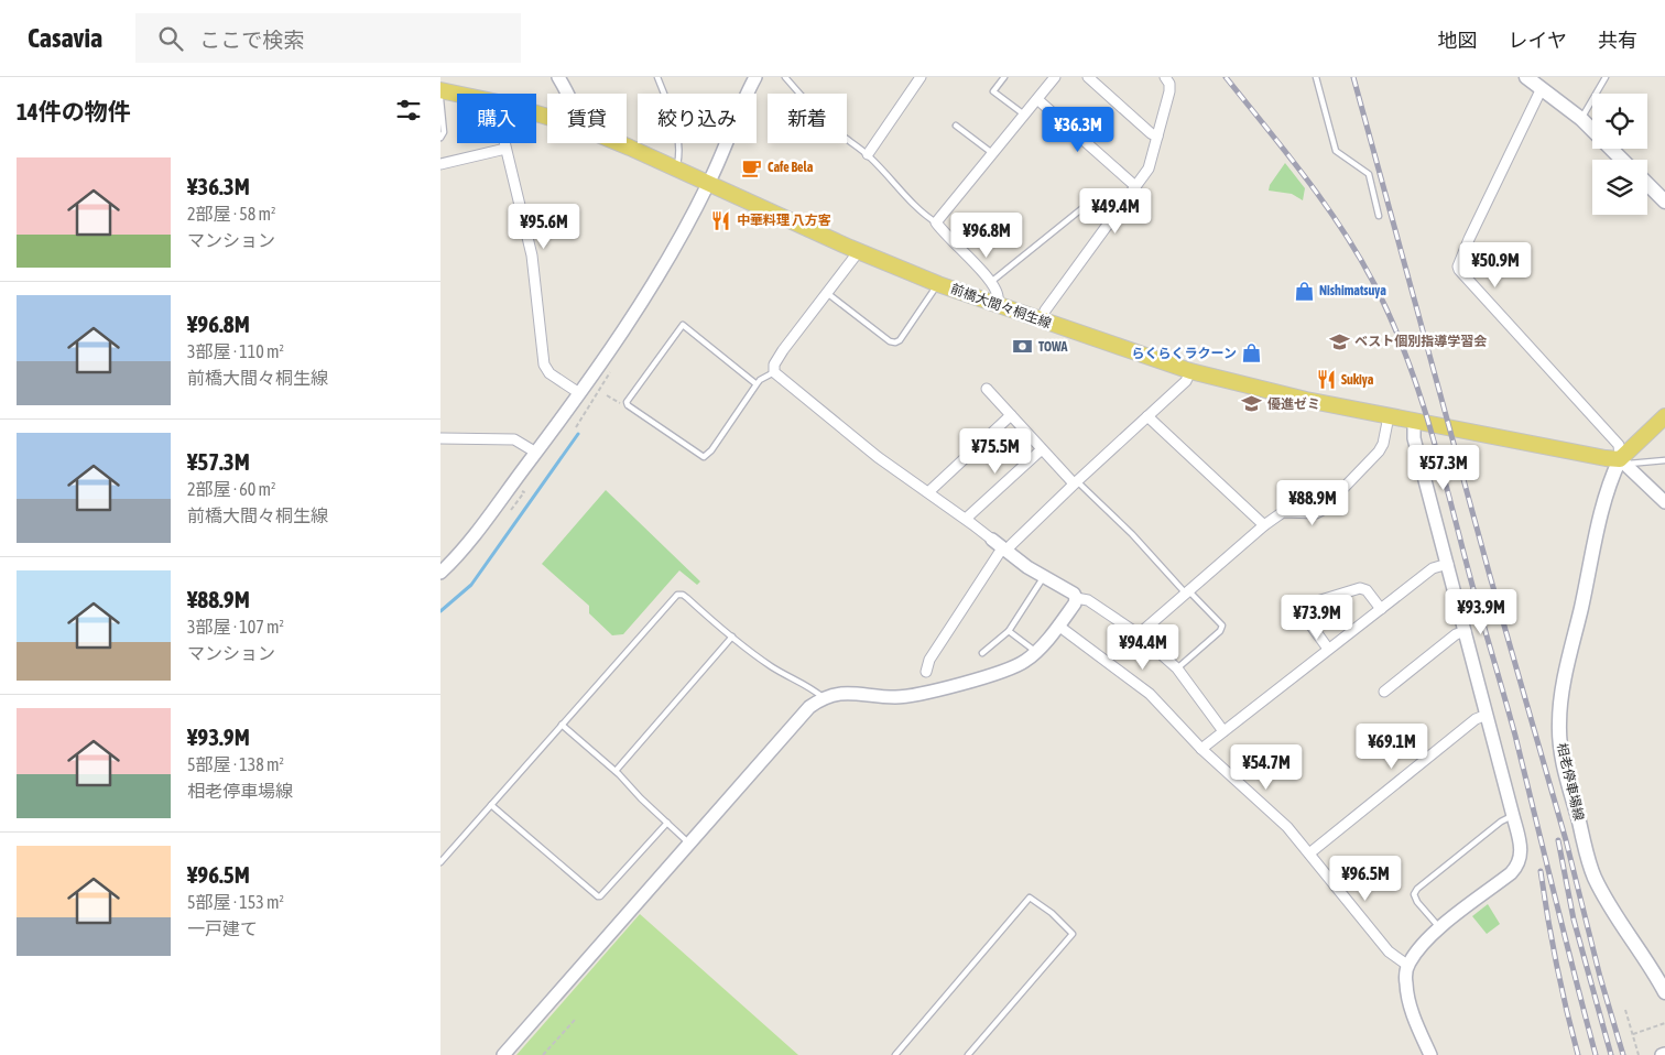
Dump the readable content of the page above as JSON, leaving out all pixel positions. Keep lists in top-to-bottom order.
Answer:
{
  "streets": {
    "main road": ["前橋大間々桐生線", "相老停車場線"]
  },
  "crossings": [
    ["前橋大間々桐生線", "相老停車場線"]
  ],
  "places": {
    "cafe": ["Cafe Bela"],
    "restaurant": ["中華料理 八方客", "Sukiya"],
    "shop": ["Nishimatsuya", "らくらくラクーン"],
    "school or university": ["ベスト個別指導学習会", "優進ゼミ"],
    "bank": ["TOWA"]
  },
  "page": {
    "header": "Casavia",
    "search": "ここで検索",
    "nav": ["地図", "レイヤ", "共有"],
    "heading": "14件の物件",
    "chip": [
      "購入",
      "賃貸",
      "絞り込み",
      "新着"
    ],
    "price": [
      "¥36.3M",
      "¥49.4M",
      "¥95.6M",
      "¥96.8M",
      "¥50.9M",
      "¥75.5M",
      "¥57.3M",
      "¥88.9M",
      "¥93.9M",
      "¥73.9M",
      "¥94.4M",
      "¥69.1M",
      "¥54.7M",
      "¥96.5M"
    ],
    "list": [
      {
        "name": "¥36.3M",
        "note": "2部屋 · 58 m² · マンション"
      },
      {
        "name": "¥96.8M",
        "note": "3部屋 · 110 m² · 前橋大間々桐生線"
      },
      {
        "name": "¥57.3M",
        "note": "2部屋 · 60 m² · 前橋大間々桐生線"
      },
      {
        "name": "¥88.9M",
        "note": "3部屋 · 107 m² · マンション"
      },
      {
        "name": "¥93.9M",
        "note": "5部屋 · 138 m² · 相老停車場線"
      },
      {
        "name": "¥96.5M",
        "note": "5部屋 · 153 m² · 一戸建て"
      }
    ]
  }
}
